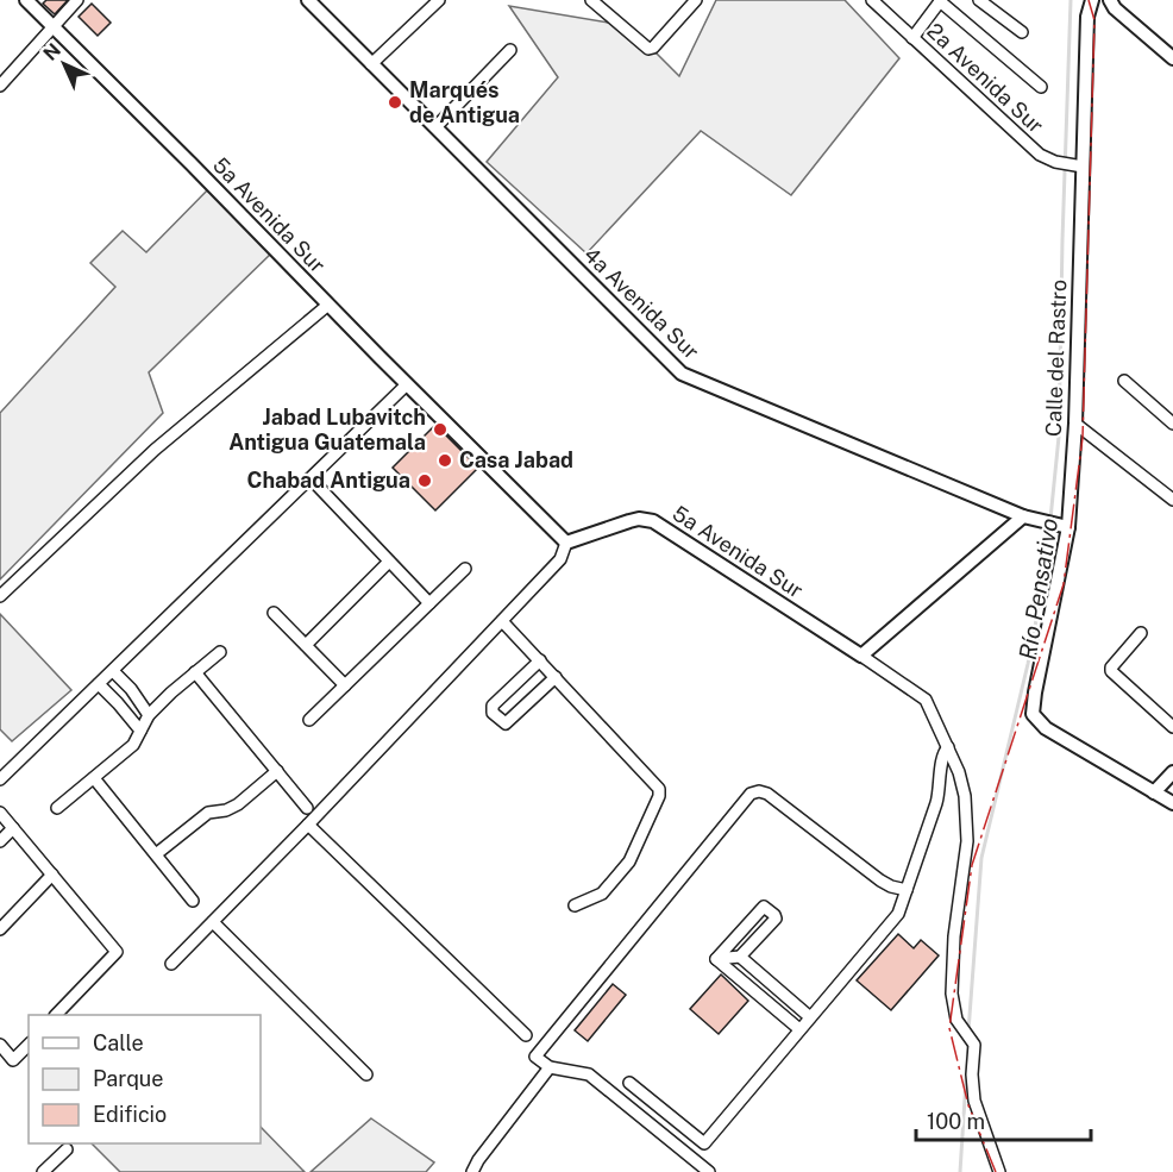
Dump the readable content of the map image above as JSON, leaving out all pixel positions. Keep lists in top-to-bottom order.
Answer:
{
  "streets": {
    "street": [
      "2a Avenida Sur",
      "5a Avenida Sur",
      "4a Avenida Sur",
      "Calle del Rastro"
    ]
  },
  "crossings": [
    ["2a Avenida Sur", "Calle del Rastro"],
    ["4a Avenida Sur", "Calle del Rastro"]
  ],
  "water": ["Río Pensativo"],
  "places": [
    "Marqués de Antigua",
    "Jabad Lubavitch Antigua Guatemala",
    "Casa Jabad",
    "Chabad Antigua"
  ],
  "legend": ["Calle", "Parque", "Edificio"],
  "scale_bar": "100 m",
  "north": "top left"
}
